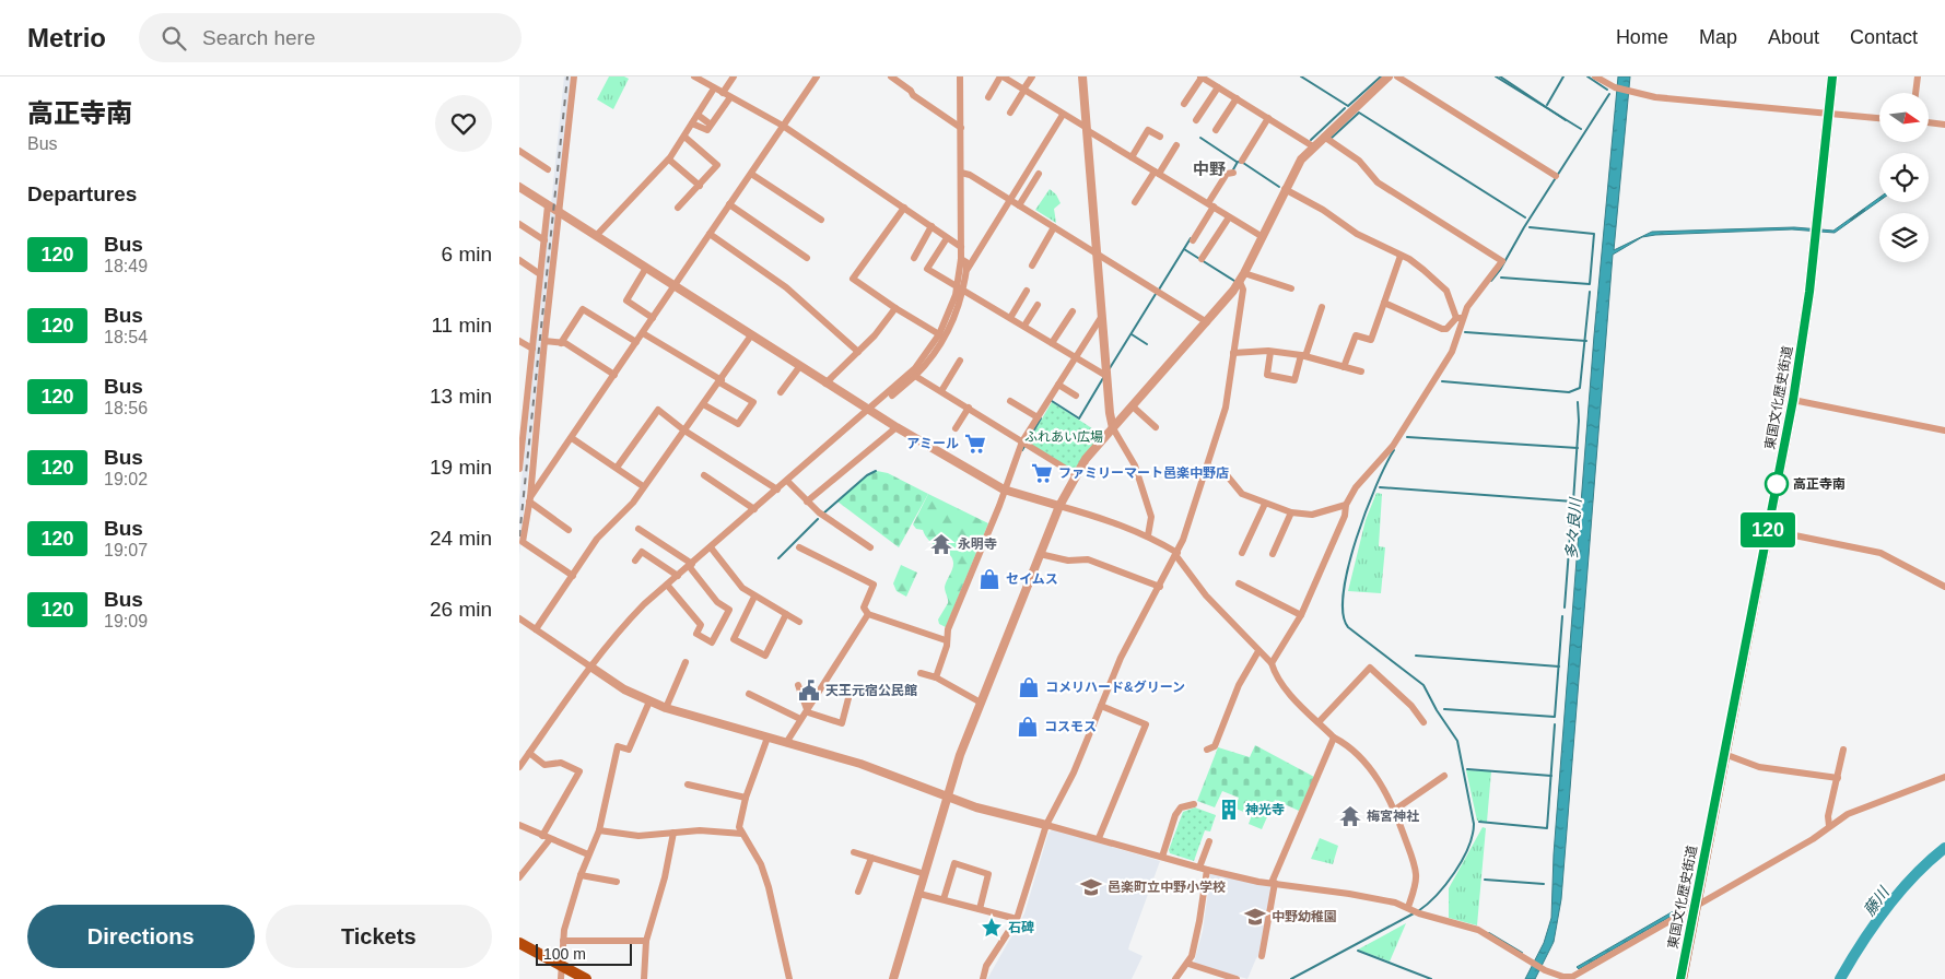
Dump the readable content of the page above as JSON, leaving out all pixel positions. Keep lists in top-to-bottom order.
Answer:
{
  "streets": {
    "highway": ["東国文化歴史街道"]
  },
  "districts": ["中野"],
  "water": ["多々良川", "藤川"],
  "parks": ["ふれあい広場"],
  "places": {
    "supermarket": ["アミール", "ファミリーマート邑楽中野店"],
    "other": ["高正寺南"],
    "temple": ["永明寺", "梅宮神社"],
    "shop": ["セイムス", "コメリハード&グリーン", "コスモス"],
    "public building": ["天王元宿公民館"],
    "building": ["神光寺"],
    "school or university": ["邑楽町立中野小学校", "中野幼稚園"],
    "place": ["石碑"]
  },
  "lines": ["bus line 120"],
  "scale_bar": "100 m",
  "north": "right",
  "page": {
    "header": "Metrio",
    "search": "Search here",
    "nav": [
      "Home",
      "Map",
      "About",
      "Contact"
    ],
    "heading": [
      ["高正寺南", "Bus"],
      "Departures"
    ],
    "on_map": "120",
    "list": [
      {
        "mark": "120",
        "name": "Bus",
        "note": "18:49",
        "value": "6 min"
      },
      {
        "mark": "120",
        "name": "Bus",
        "note": "18:54",
        "value": "11 min"
      },
      {
        "mark": "120",
        "name": "Bus",
        "note": "18:56",
        "value": "13 min"
      },
      {
        "mark": "120",
        "name": "Bus",
        "note": "19:02",
        "value": "19 min"
      },
      {
        "mark": "120",
        "name": "Bus",
        "note": "19:07",
        "value": "24 min"
      },
      {
        "mark": "120",
        "name": "Bus",
        "note": "19:09",
        "value": "26 min"
      }
    ],
    "buttons": ["Directions", "Tickets"],
    "scale": "100 m"
  }
}
